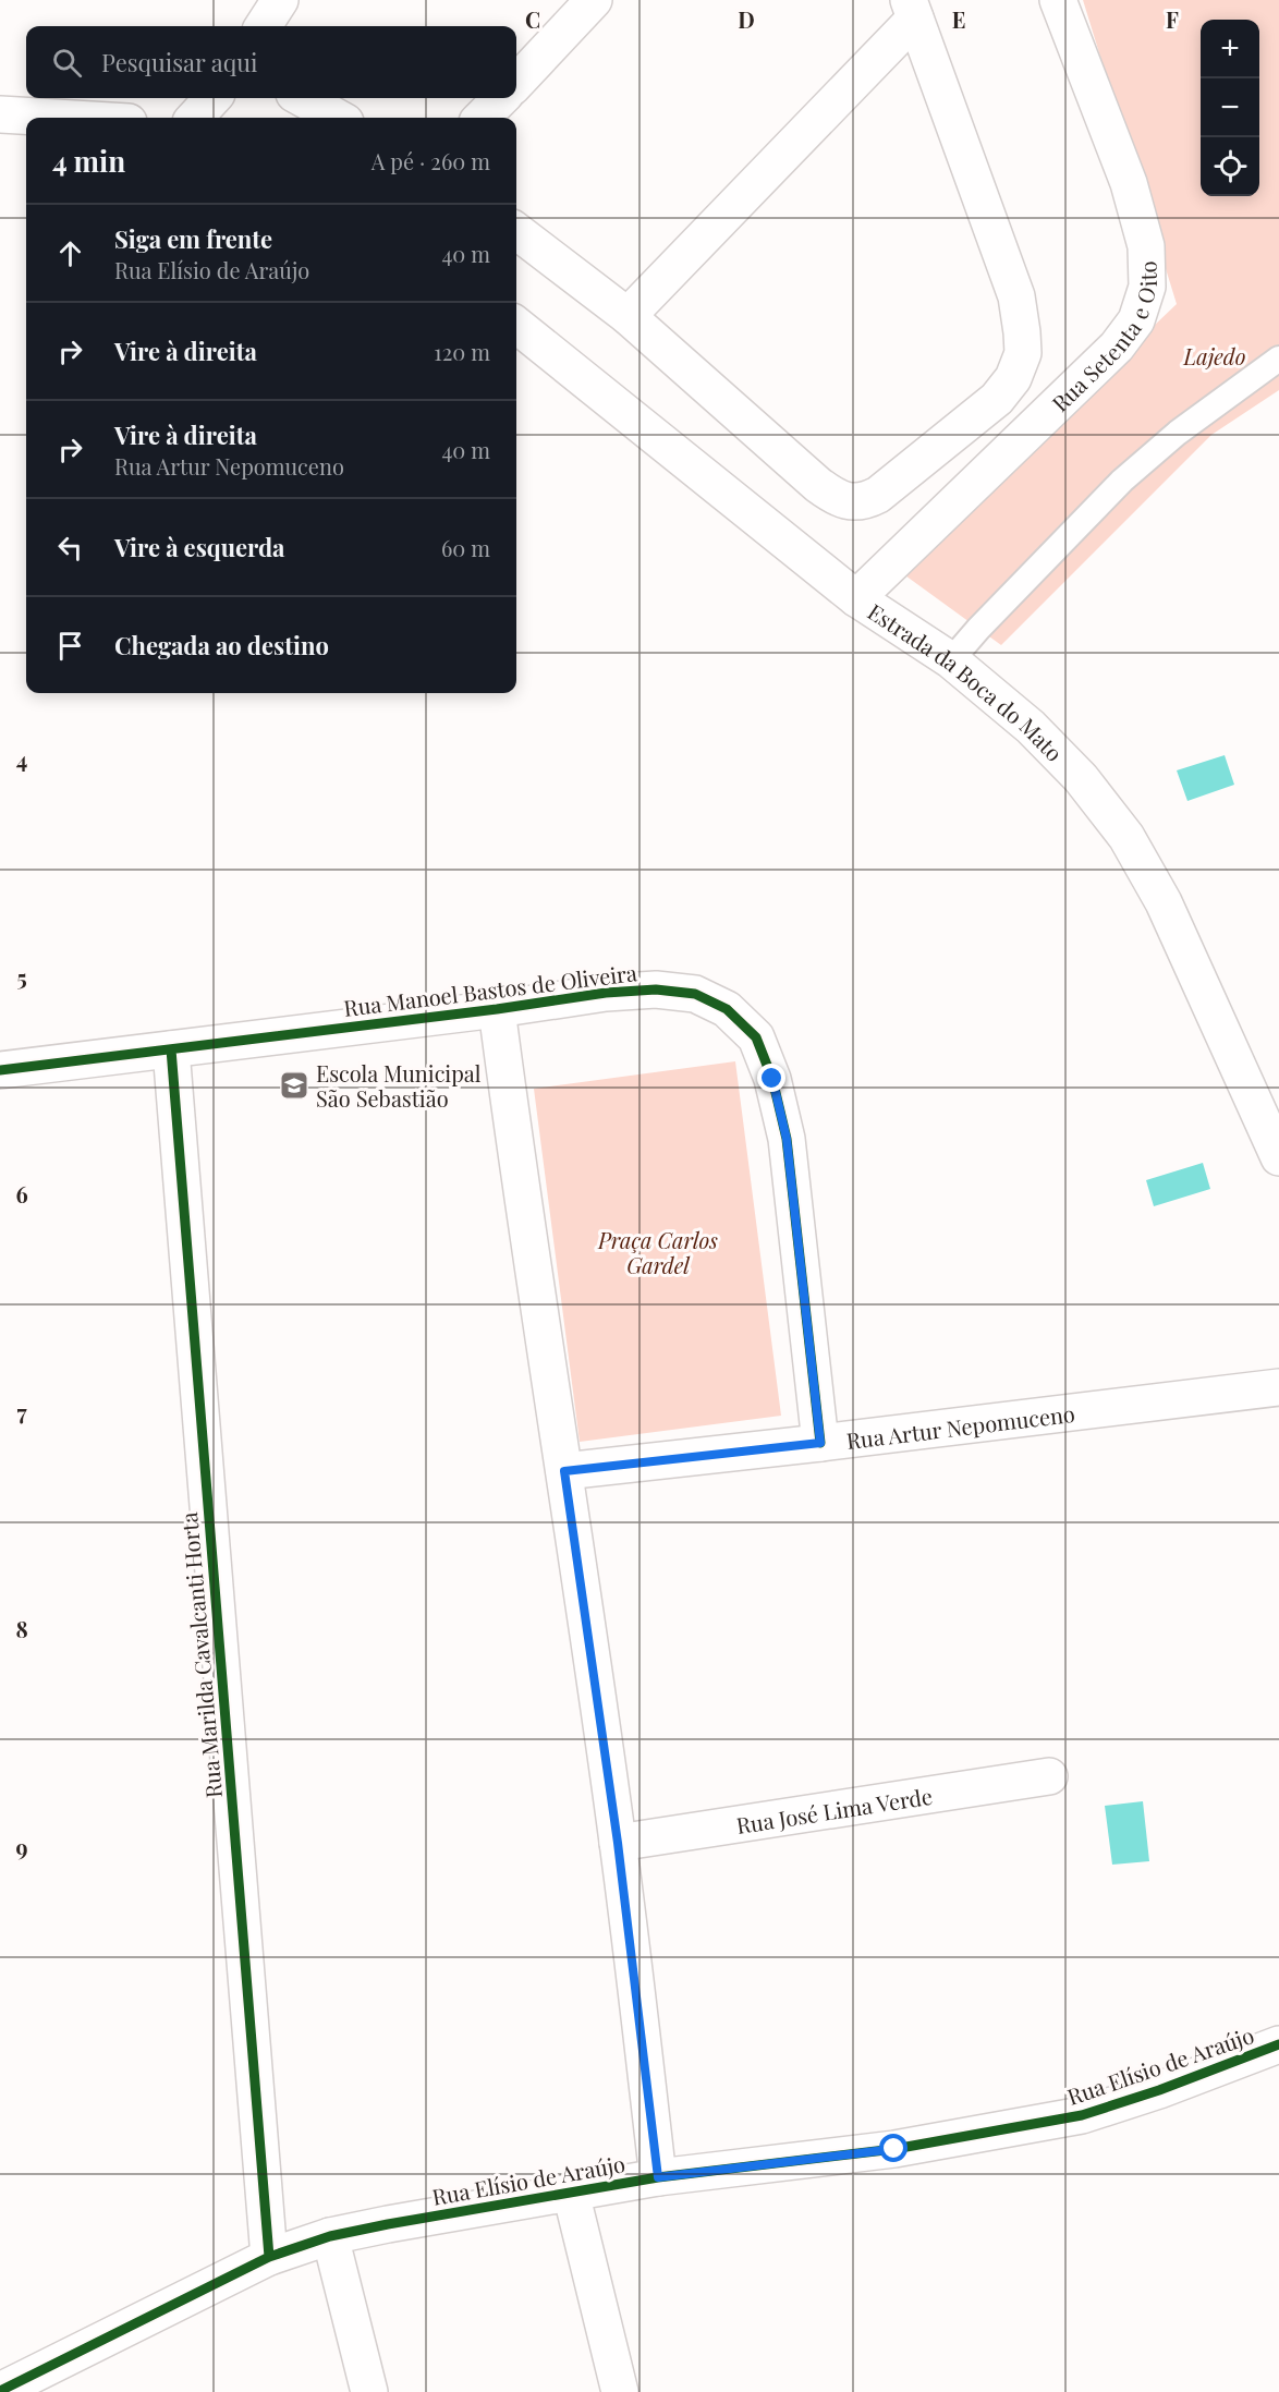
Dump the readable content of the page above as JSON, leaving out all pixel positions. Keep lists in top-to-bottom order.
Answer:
{
  "streets": {
    "street": [
      "Rua Setenta e Oito",
      "Estrada da Boca do Mato",
      "Rua Manoel Bastos de Oliveira",
      "Rua Artur Nepomuceno",
      "Rua Marilda Cavalcanti Horta",
      "Rua José Lima Verde",
      "Rua Elísio de Araújo"
    ]
  },
  "crossings": [
    ["Rua Setenta e Oito", "Estrada da Boca do Mato"],
    ["Rua Manoel Bastos de Oliveira", "Rua Artur Nepomuceno"],
    ["Rua Manoel Bastos de Oliveira", "Rua Marilda Cavalcanti Horta"],
    ["Rua Marilda Cavalcanti Horta", "Rua Elísio de Araújo"]
  ],
  "parks": ["Lajedo", "Praça Carlos Gardel"],
  "places": {
    "school or university": ["Escola Municipal São Sebastião"]
  },
  "page": {
    "map_buttons": ["+", "−"],
    "search": "Pesquisar aqui",
    "heading": ["4 min", "A pé · 260 m"],
    "list": [
      ["Siga em frente", "Rua Elísio de Araújo", "40 m"],
      ["Vire à direita", "120 m"],
      ["Vire à direita", "Rua Artur Nepomuceno", "40 m"],
      ["Vire à esquerda", "60 m"],
      "Chegada ao destino"
    ]
  },
  "grid": {
    "columns": [
      "C",
      "D",
      "E",
      "F"
    ],
    "rows": [
      "4",
      "5",
      "6",
      "7",
      "8",
      "9"
    ]
  }
}
